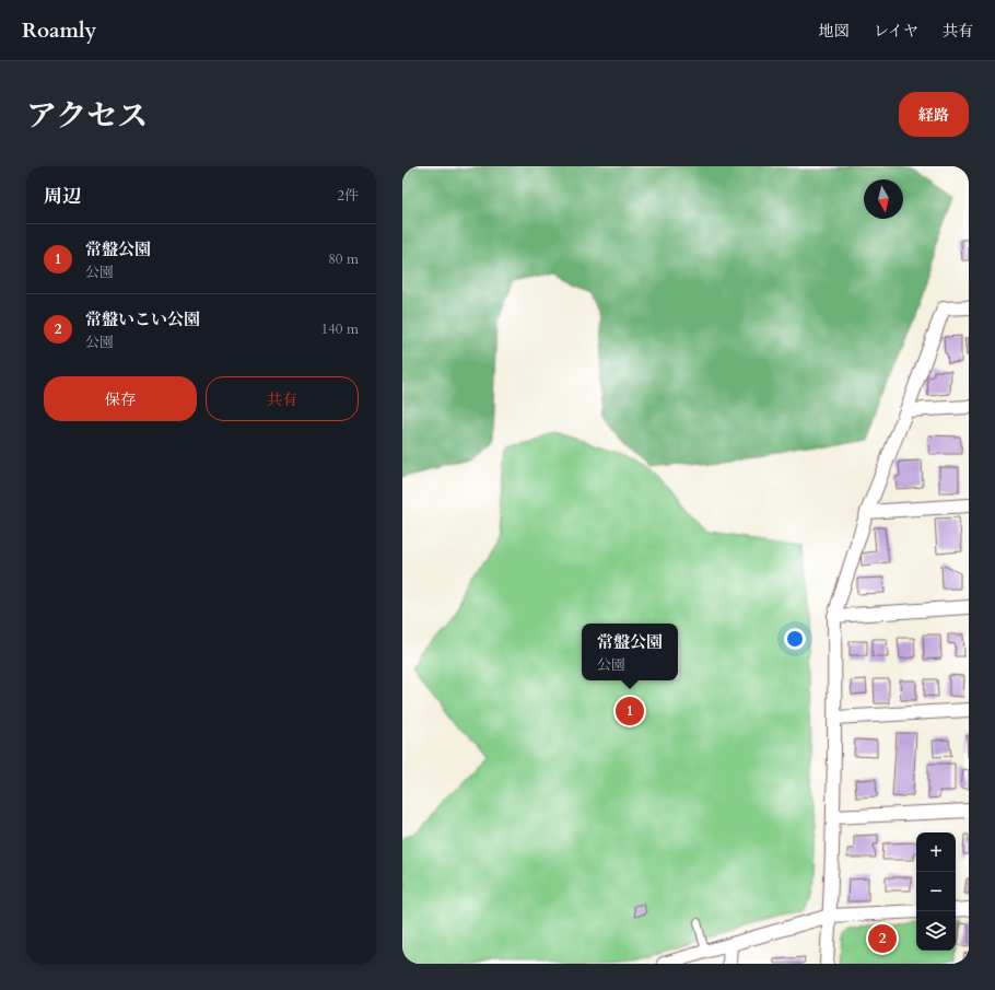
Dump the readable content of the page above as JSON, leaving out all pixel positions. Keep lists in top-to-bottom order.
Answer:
{
  "north": "bottom",
  "page": {
    "header": "Roamly",
    "nav": ["地図", "レイヤ", "共有"],
    "title": "アクセス",
    "buttons": [
      "経路",
      ["保存", "共有"]
    ],
    "heading": ["周辺", "2件"],
    "list": [
      {
        "mark": "1",
        "name": "常盤公園",
        "note": "公園",
        "value": "80 m"
      },
      {
        "mark": "2",
        "name": "常盤いこい公園",
        "note": "公園",
        "value": "140 m"
      }
    ],
    "popup": ["常盤公園", "公園"],
    "pins": ["1", "2"],
    "map_buttons": ["+", "−"]
  }
}
